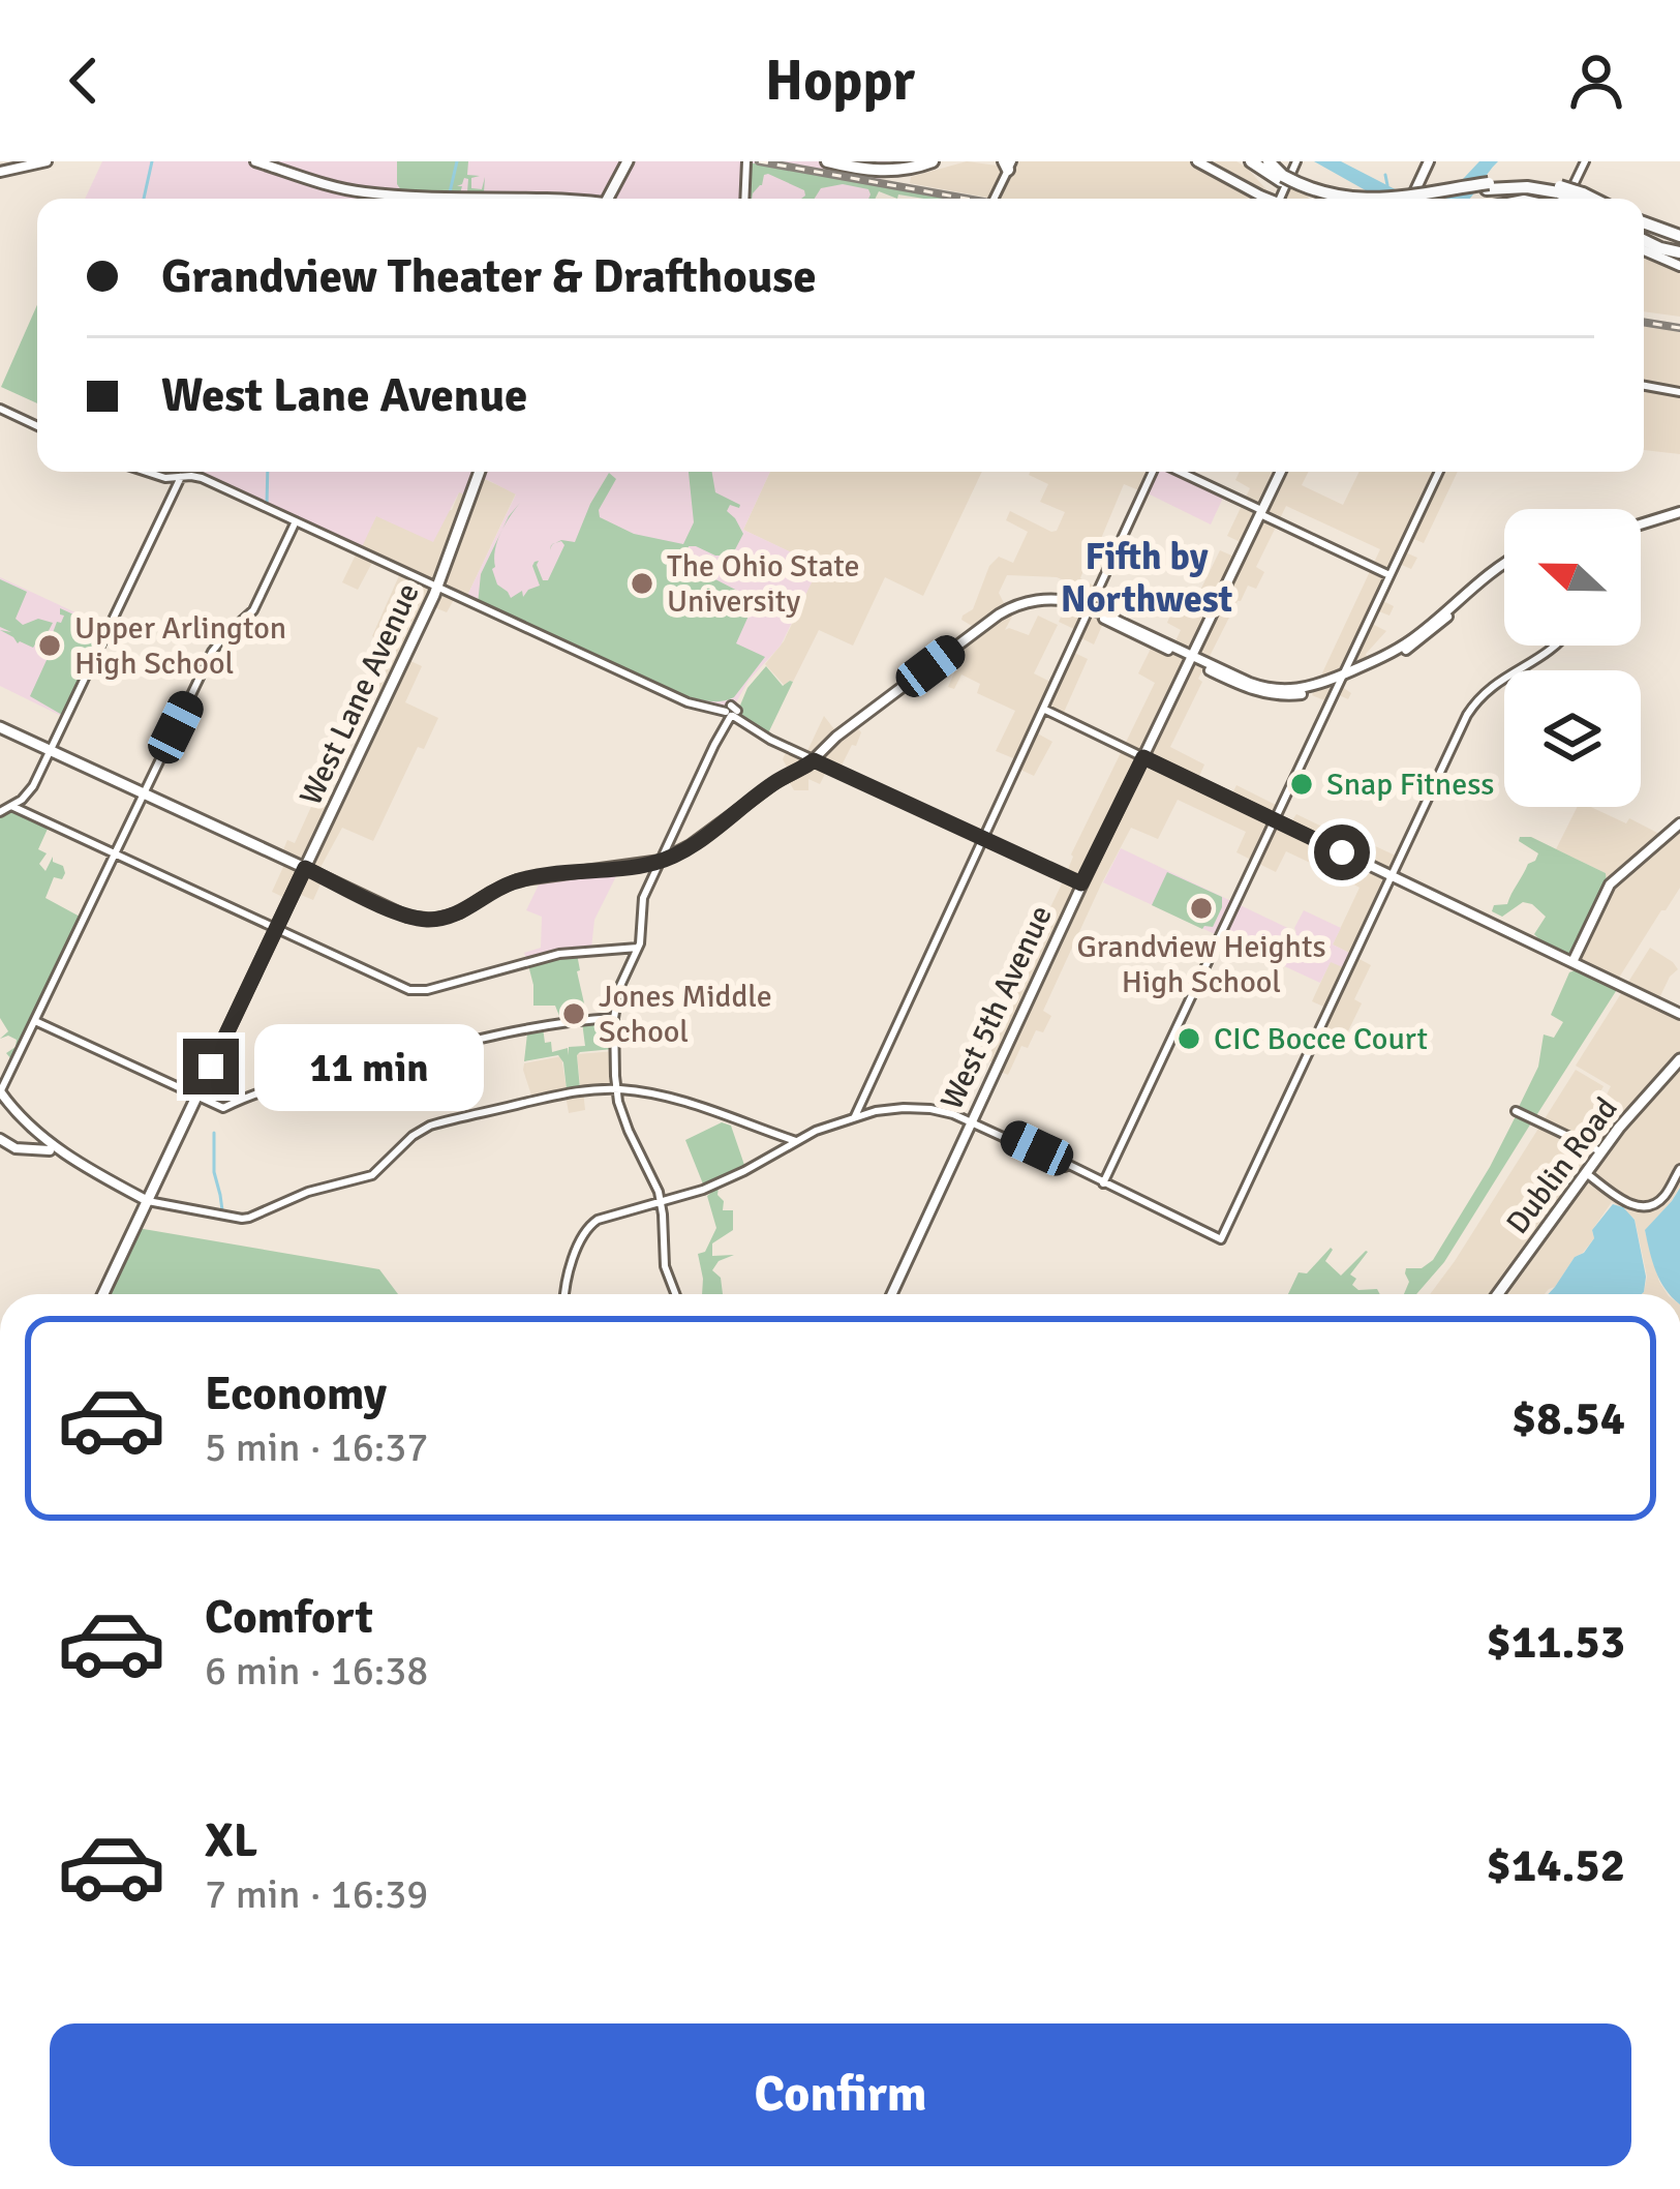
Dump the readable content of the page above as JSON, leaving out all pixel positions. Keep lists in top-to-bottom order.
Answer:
{
  "streets": {
    "main road": ["West Lane Avenue", "West 5th Avenue", "Dublin Road"]
  },
  "districts": ["Fifth by Northwest"],
  "places": [
    "The Ohio State University",
    "Upper Arlington High School",
    "Snap Fitness",
    "Grandview Heights High School",
    "Jones Middle School",
    "CIC Bocce Court"
  ],
  "north": "left",
  "page": {
    "header": "Hoppr",
    "banner": ["Grandview Theater & Drafthouse", "West Lane Avenue"],
    "bubble": "11 min",
    "list": [
      {
        "name": "Economy",
        "note": "5 min · 16:37",
        "value": "$8.54"
      },
      {
        "name": "Comfort",
        "note": "6 min · 16:38",
        "value": "$11.53"
      },
      {
        "name": "XL",
        "note": "7 min · 16:39",
        "value": "$14.52"
      }
    ],
    "buttons": "Confirm"
  }
}
